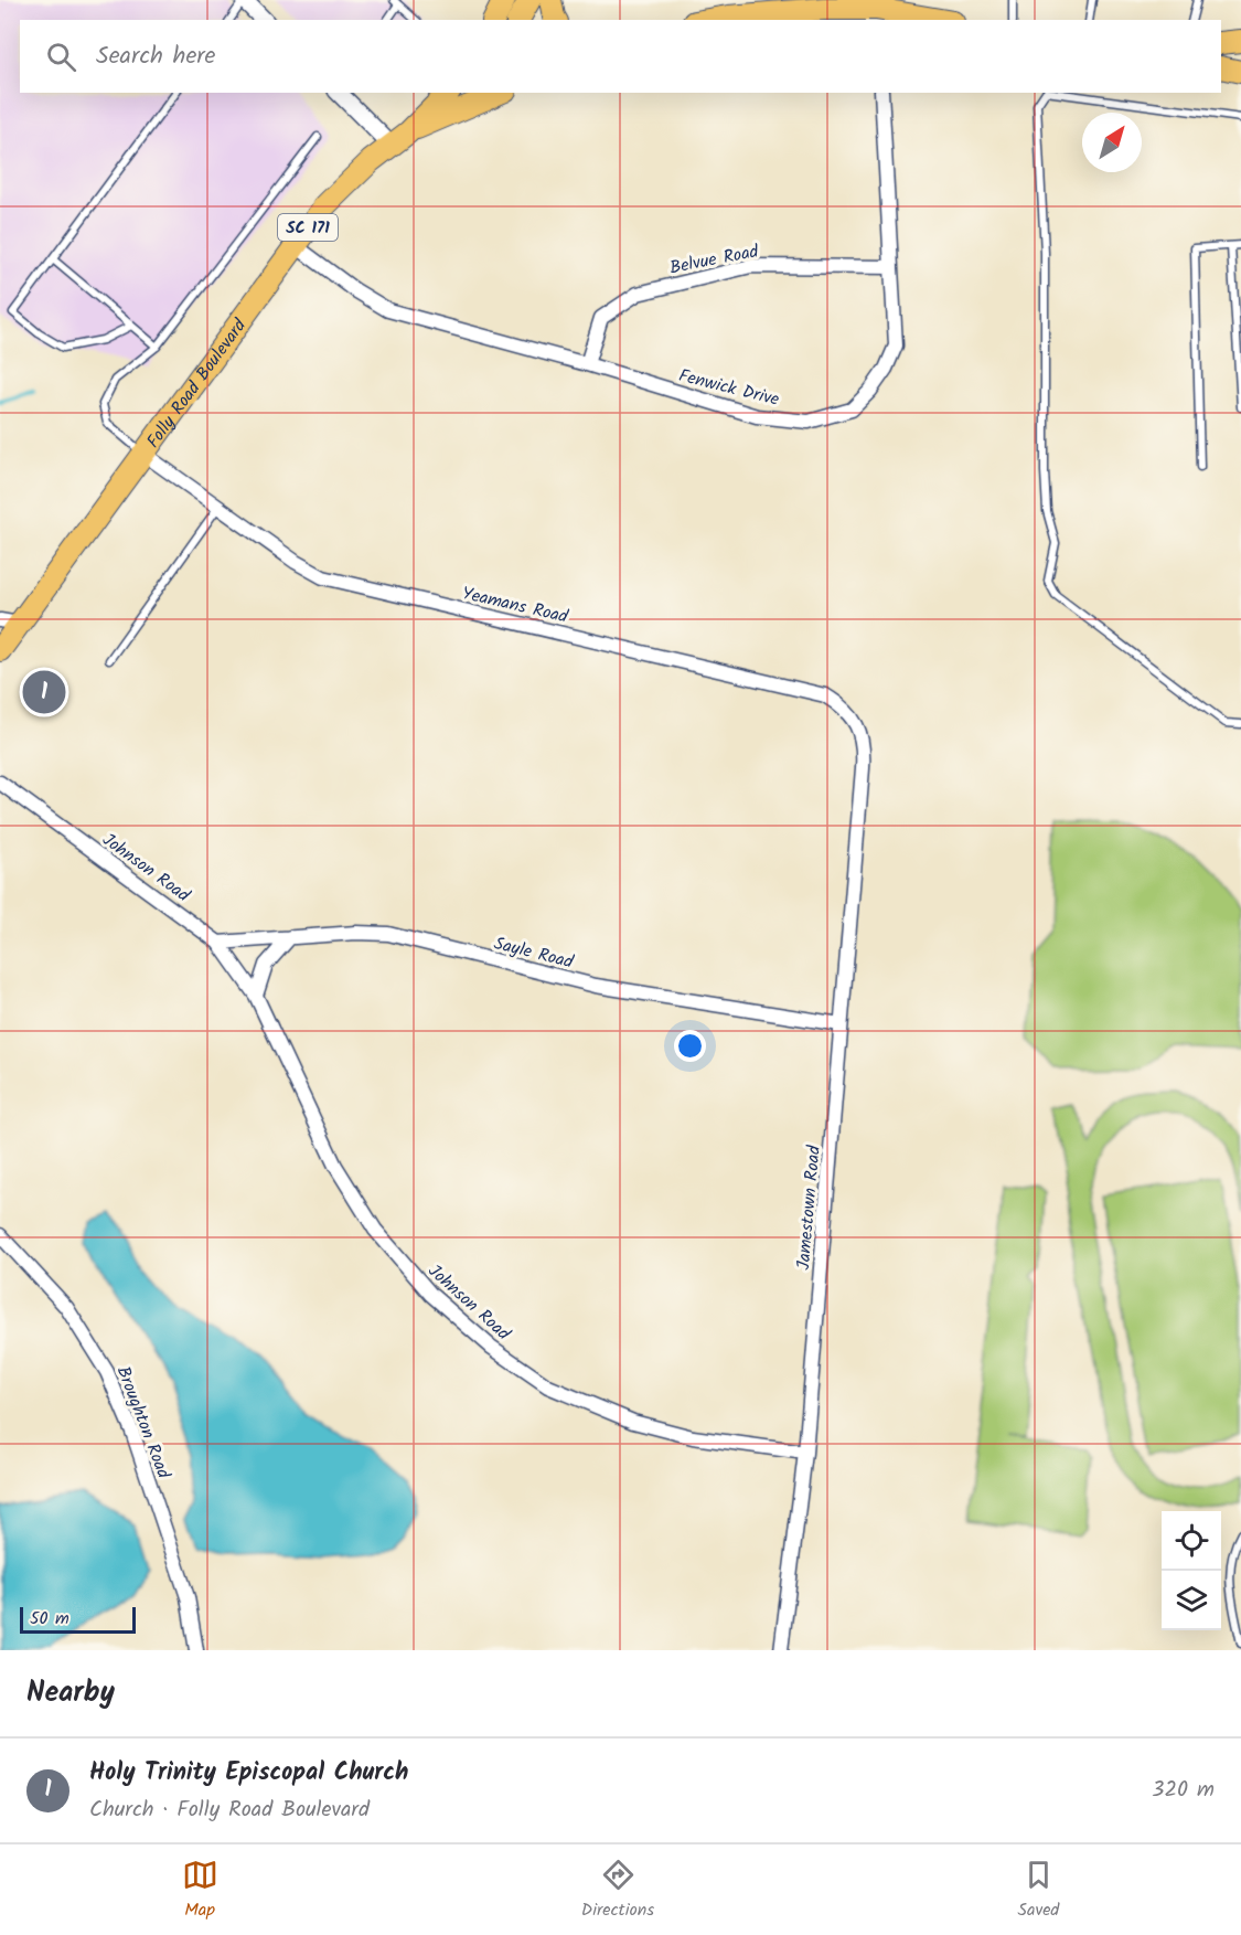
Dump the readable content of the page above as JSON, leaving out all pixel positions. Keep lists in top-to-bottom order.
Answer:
{
  "streets": {
    "main road": ["SC 171", "Folly Road Boulevard"],
    "street": [
      "Belvue Road",
      "Fenwick Drive",
      "Yeamans Road",
      "Johnson Road",
      "Sayle Road",
      "Jamestown Road",
      "Broughton Road"
    ]
  },
  "crossings": [
    ["Belvue Road", "Fenwick Drive"],
    ["Folly Road Boulevard", "Fenwick Drive"],
    ["Folly Road Boulevard", "Yeamans Road"],
    ["Yeamans Road", "Jamestown Road"],
    ["Johnson Road", "Sayle Road"],
    ["Johnson Road", "Jamestown Road"],
    ["Sayle Road", "Jamestown Road"]
  ],
  "scale_bar": "50 m",
  "north": "top right",
  "page": {
    "search": "Search here",
    "pins": "1",
    "scale": "50 m",
    "heading": "Nearby",
    "list": [
      {
        "mark": "1",
        "name": "Holy Trinity Episcopal Church",
        "note": "Church · Folly Road Boulevard",
        "value": "320 m"
      }
    ],
    "nav": ["Map", "Directions", "Saved"]
  }
}
